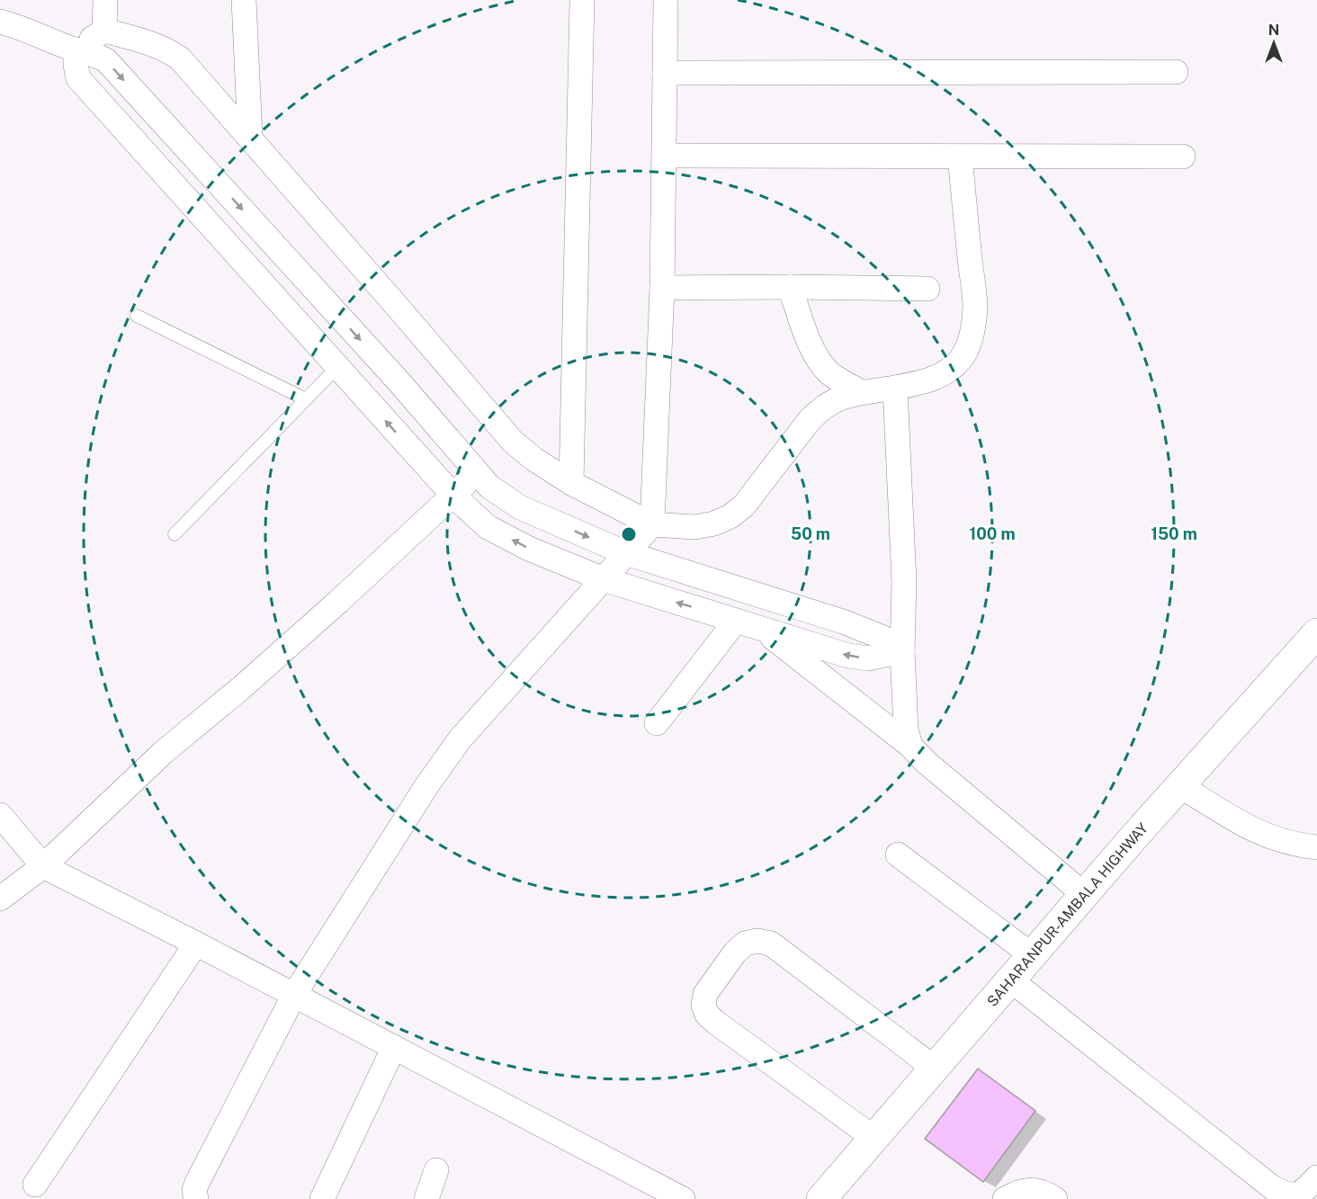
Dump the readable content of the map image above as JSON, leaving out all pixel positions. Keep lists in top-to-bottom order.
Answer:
{
  "streets": {
    "main road": ["SAHARANPUR-AMBALA HIGHWAY"]
  },
  "north": "top",
  "rings": ["50 m", "100 m", "150 m"]
}
